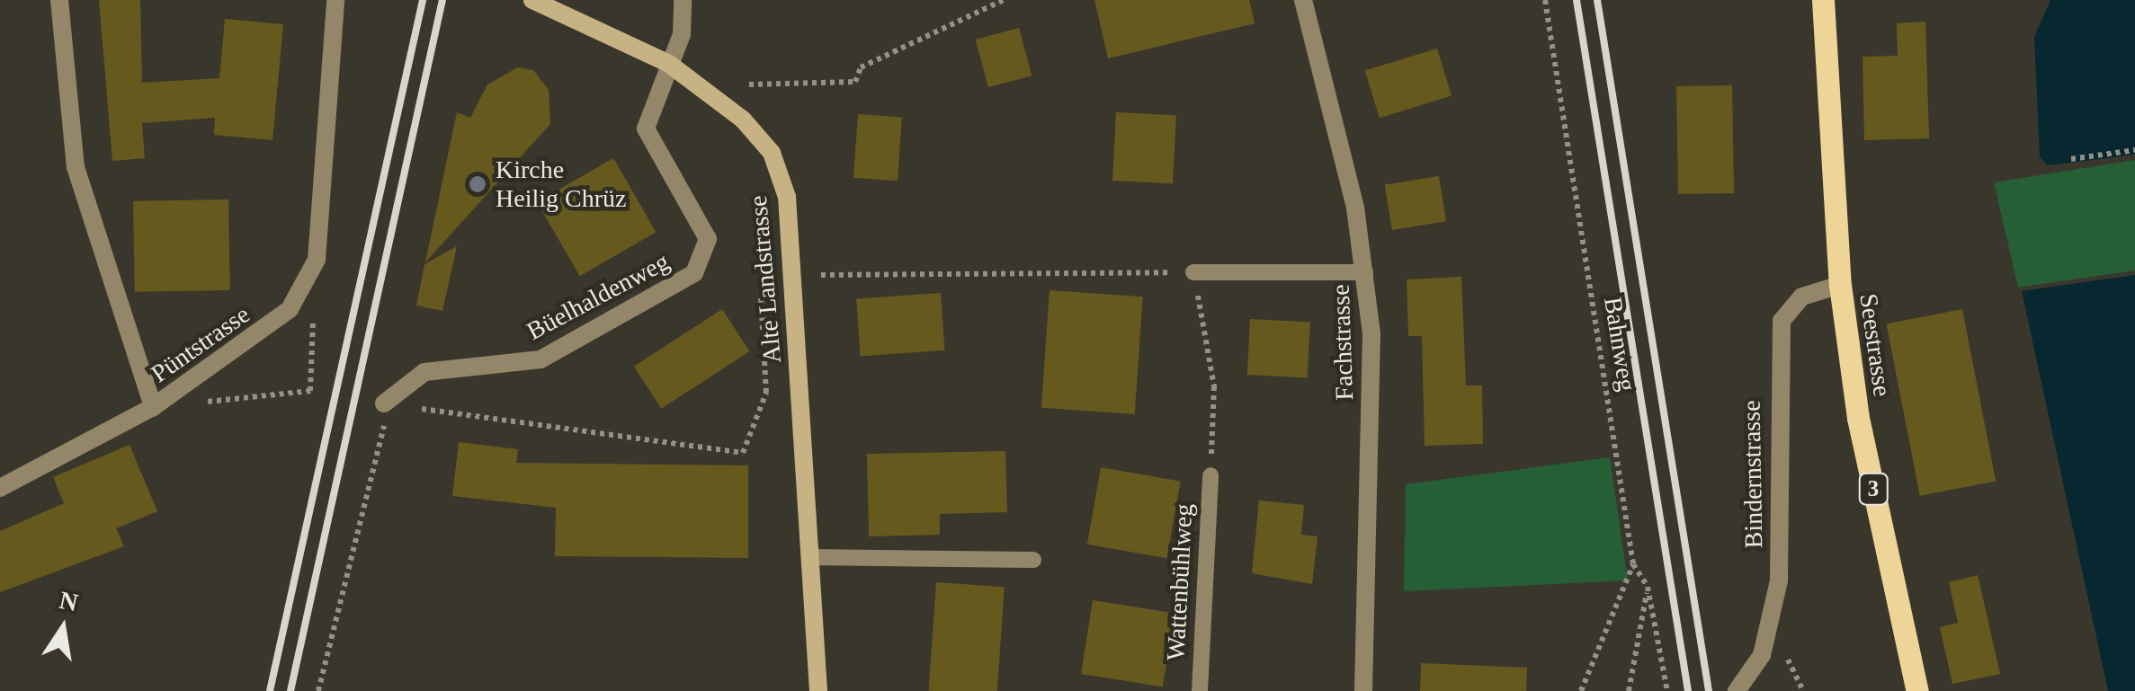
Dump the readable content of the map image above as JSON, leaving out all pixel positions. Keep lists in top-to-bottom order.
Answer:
{
  "streets": {
    "main road": ["Alte Landstrasse", "Seestrasse", "3"],
    "street": [
      "Büelhaldenweg",
      "Fachstrasse",
      "Püntstrasse",
      "Bindernstrasse"
    ],
    "lane": ["Wattenbühlweg"],
    "path": ["Bahnweg"]
  },
  "crossings": [
    ["Alte Landstrasse", "Büelhaldenweg"],
    ["Seestrasse", "Bindernstrasse"]
  ],
  "places": ["Kirche Heilig Chrüz"],
  "north": "top"
}
